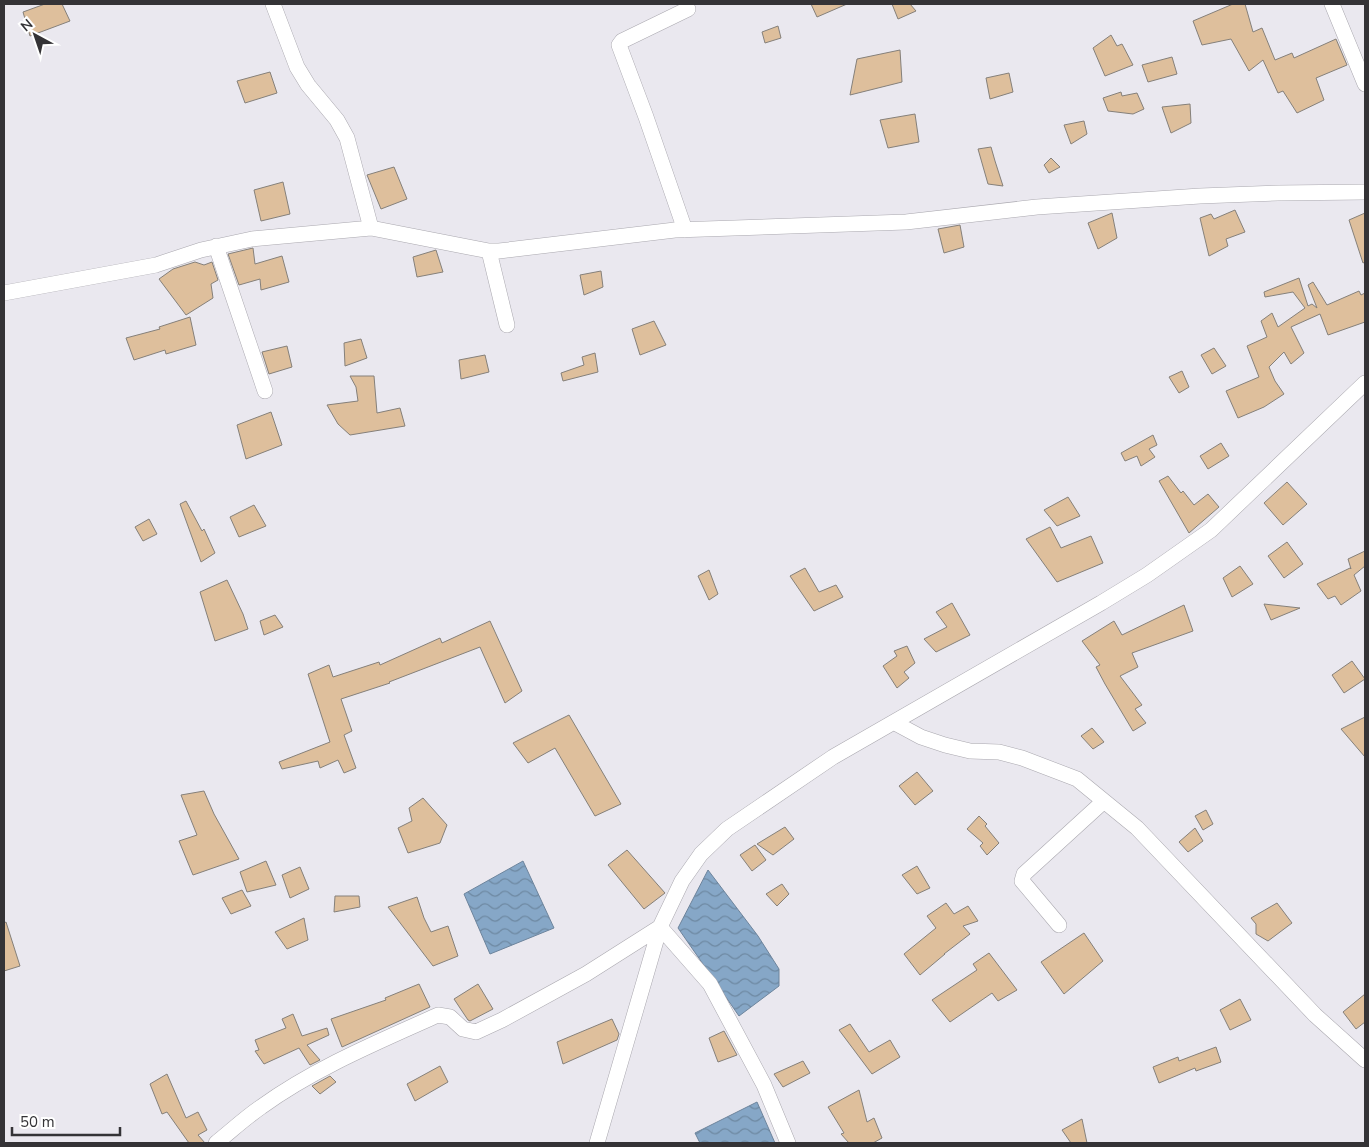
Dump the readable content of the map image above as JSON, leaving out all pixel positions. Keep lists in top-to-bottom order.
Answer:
{
  "scale_bar": "50 m",
  "north": "top left"
}
